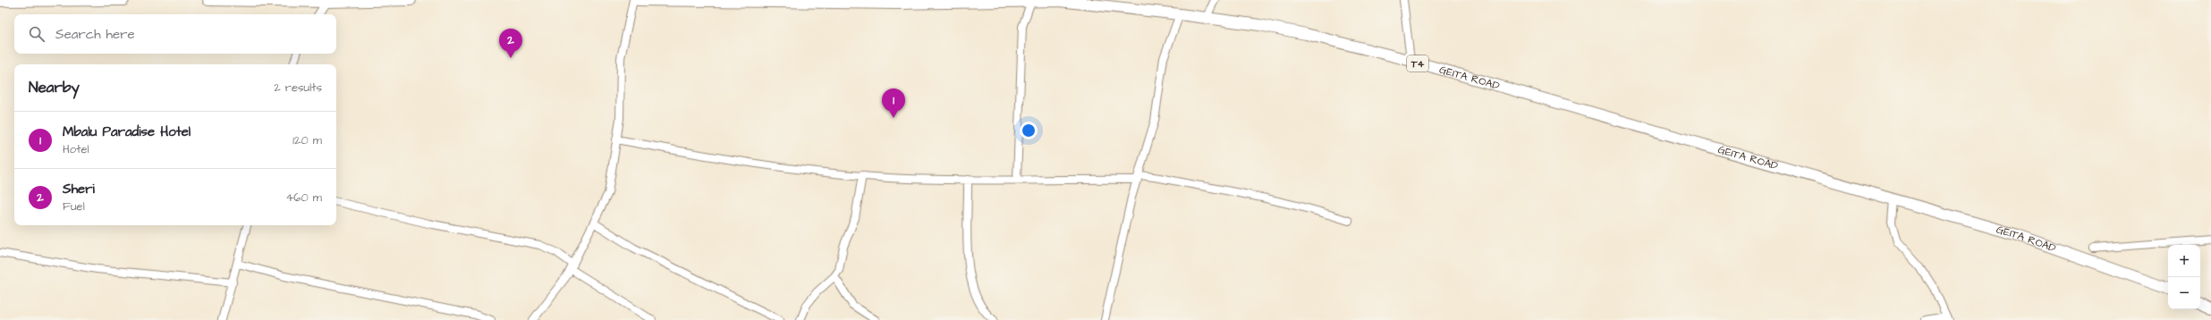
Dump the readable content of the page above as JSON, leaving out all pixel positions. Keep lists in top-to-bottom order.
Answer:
{
  "streets": {
    "highway": ["T4", "GEITA ROAD"]
  },
  "page": {
    "search": "Search here",
    "pins": ["2", "1"],
    "heading": ["Nearby", "2 results"],
    "list": [
      {
        "mark": "1",
        "name": "Mbalu Paradise Hotel",
        "note": "Hotel",
        "value": "120 m"
      },
      {
        "mark": "2",
        "name": "Sheri",
        "note": "Fuel",
        "value": "460 m"
      }
    ],
    "map_buttons": ["+", "−"]
  }
}
